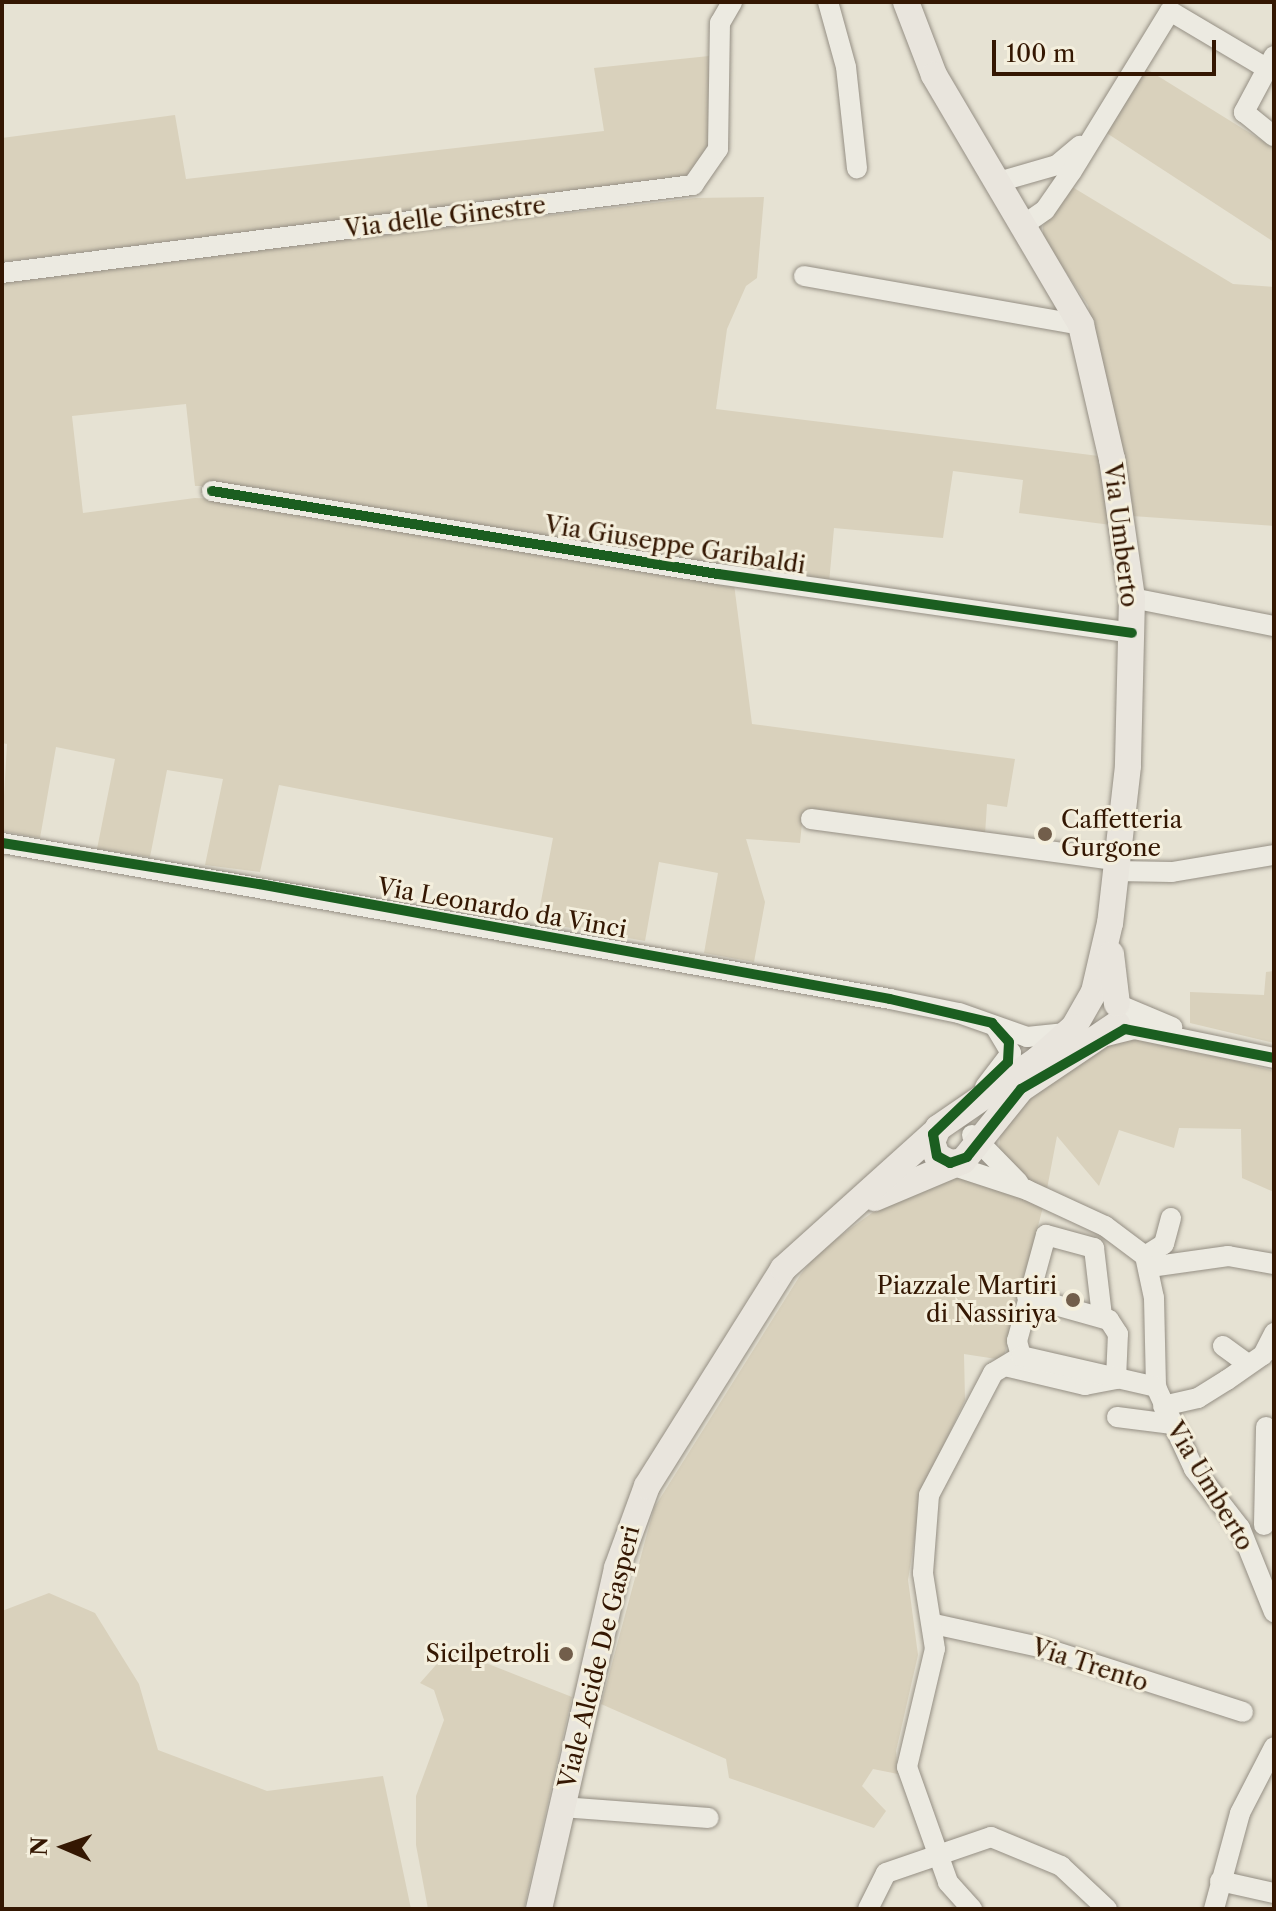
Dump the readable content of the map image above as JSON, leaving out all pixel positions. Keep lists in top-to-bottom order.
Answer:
{
  "streets": {
    "main road": ["Via Umberto", "Viale Alcide De Gasperi"],
    "street": [
      "Via delle Ginestre",
      "Via Giuseppe Garibaldi",
      "Via Leonardo da Vinci",
      "Via Trento"
    ]
  },
  "crossings": [
    ["Via Umberto", "Via Giuseppe Garibaldi"],
    ["Via Umberto", "Via Leonardo da Vinci"]
  ],
  "places": ["Caffetteria Gurgone", "Piazzale Martiri di Nassiriya", "Sicilpetroli"],
  "scale_bar": "100 m",
  "north": "left"
}
